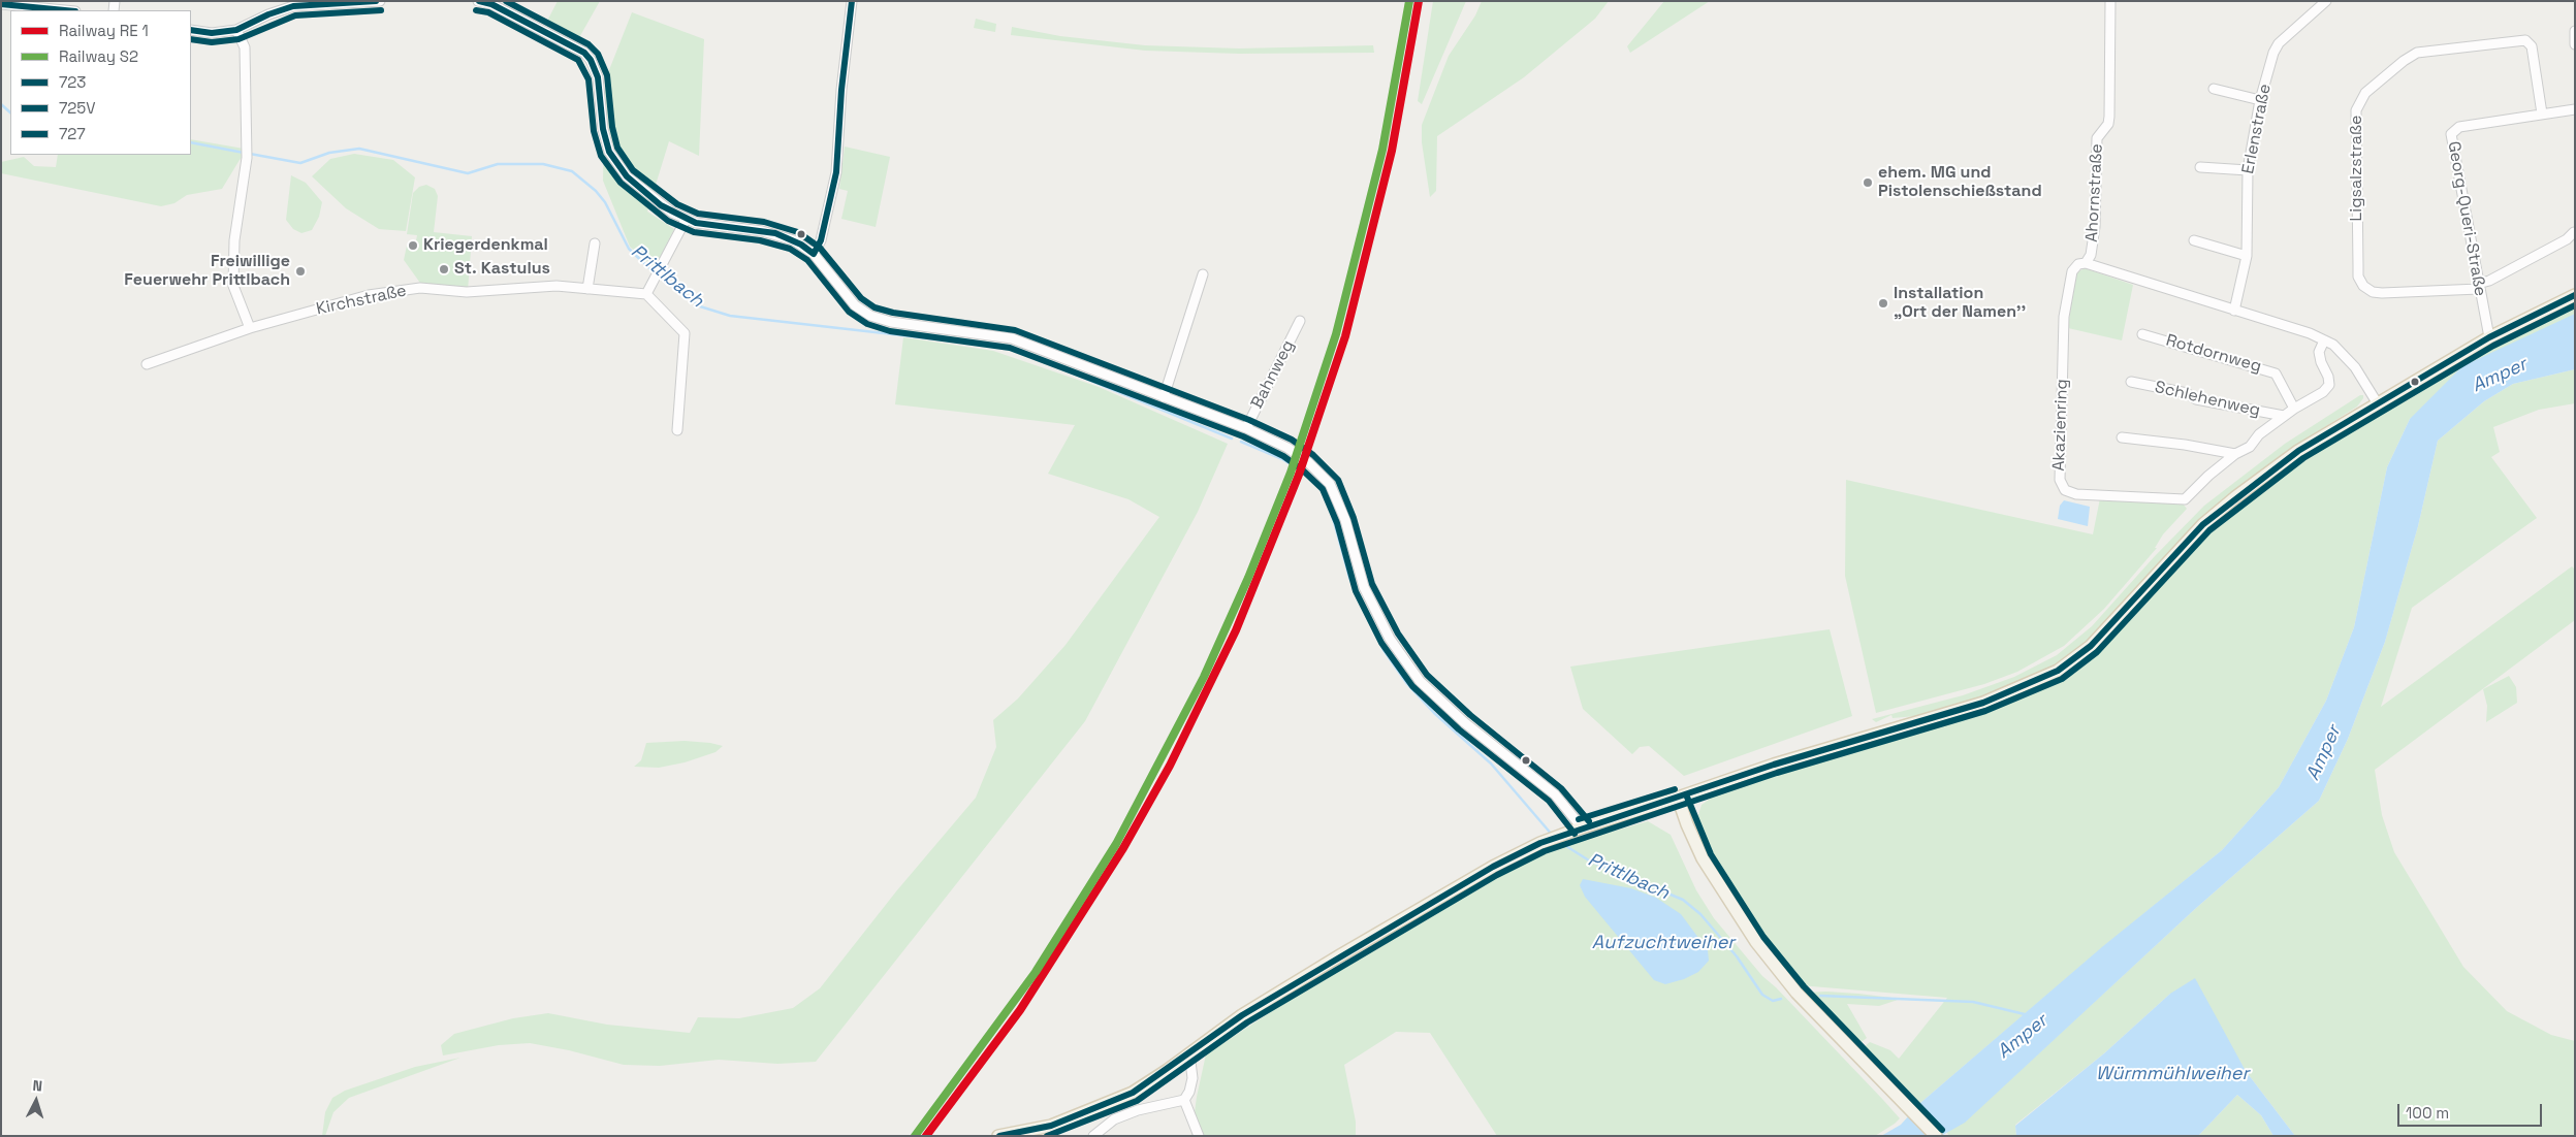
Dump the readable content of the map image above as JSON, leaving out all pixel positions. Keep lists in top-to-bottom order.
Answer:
{
  "streets": {
    "street": [
      "Erlenstraße",
      "Ligsalzstraße",
      "Ahornstraße",
      "Georg-Queri-Straße",
      "Kirchstraße",
      "Rotdornweg",
      "Bahnweg",
      "Schlehenweg",
      "Akazienring"
    ]
  },
  "crossings": [
    ["Ligsalzstraße", "Georg-Queri-Straße"],
    ["Ahornstraße", "Akazienring"],
    ["Rotdornweg", "Akazienring"],
    ["Schlehenweg", "Akazienring"]
  ],
  "water": [
    "Prittlbach",
    "Amper",
    "Aufzuchtweiher",
    "Würmmühlweiher"
  ],
  "places": [
    "ehem. MG und Pistolenschießstand",
    "Kriegerdenkmal",
    "St. Kastulus",
    "Freiwillige Feuerwehr Prittlbach",
    "Installation „Ort der Namen''"
  ],
  "lines": [
    "rail line S2",
    "transit line 723",
    "transit line 727",
    "transit line 725V"
  ],
  "legend": [
    "Railway RE 1",
    "Railway S2",
    "723",
    "725V",
    "727"
  ],
  "scale_bar": "100 m",
  "north": "top"
}
